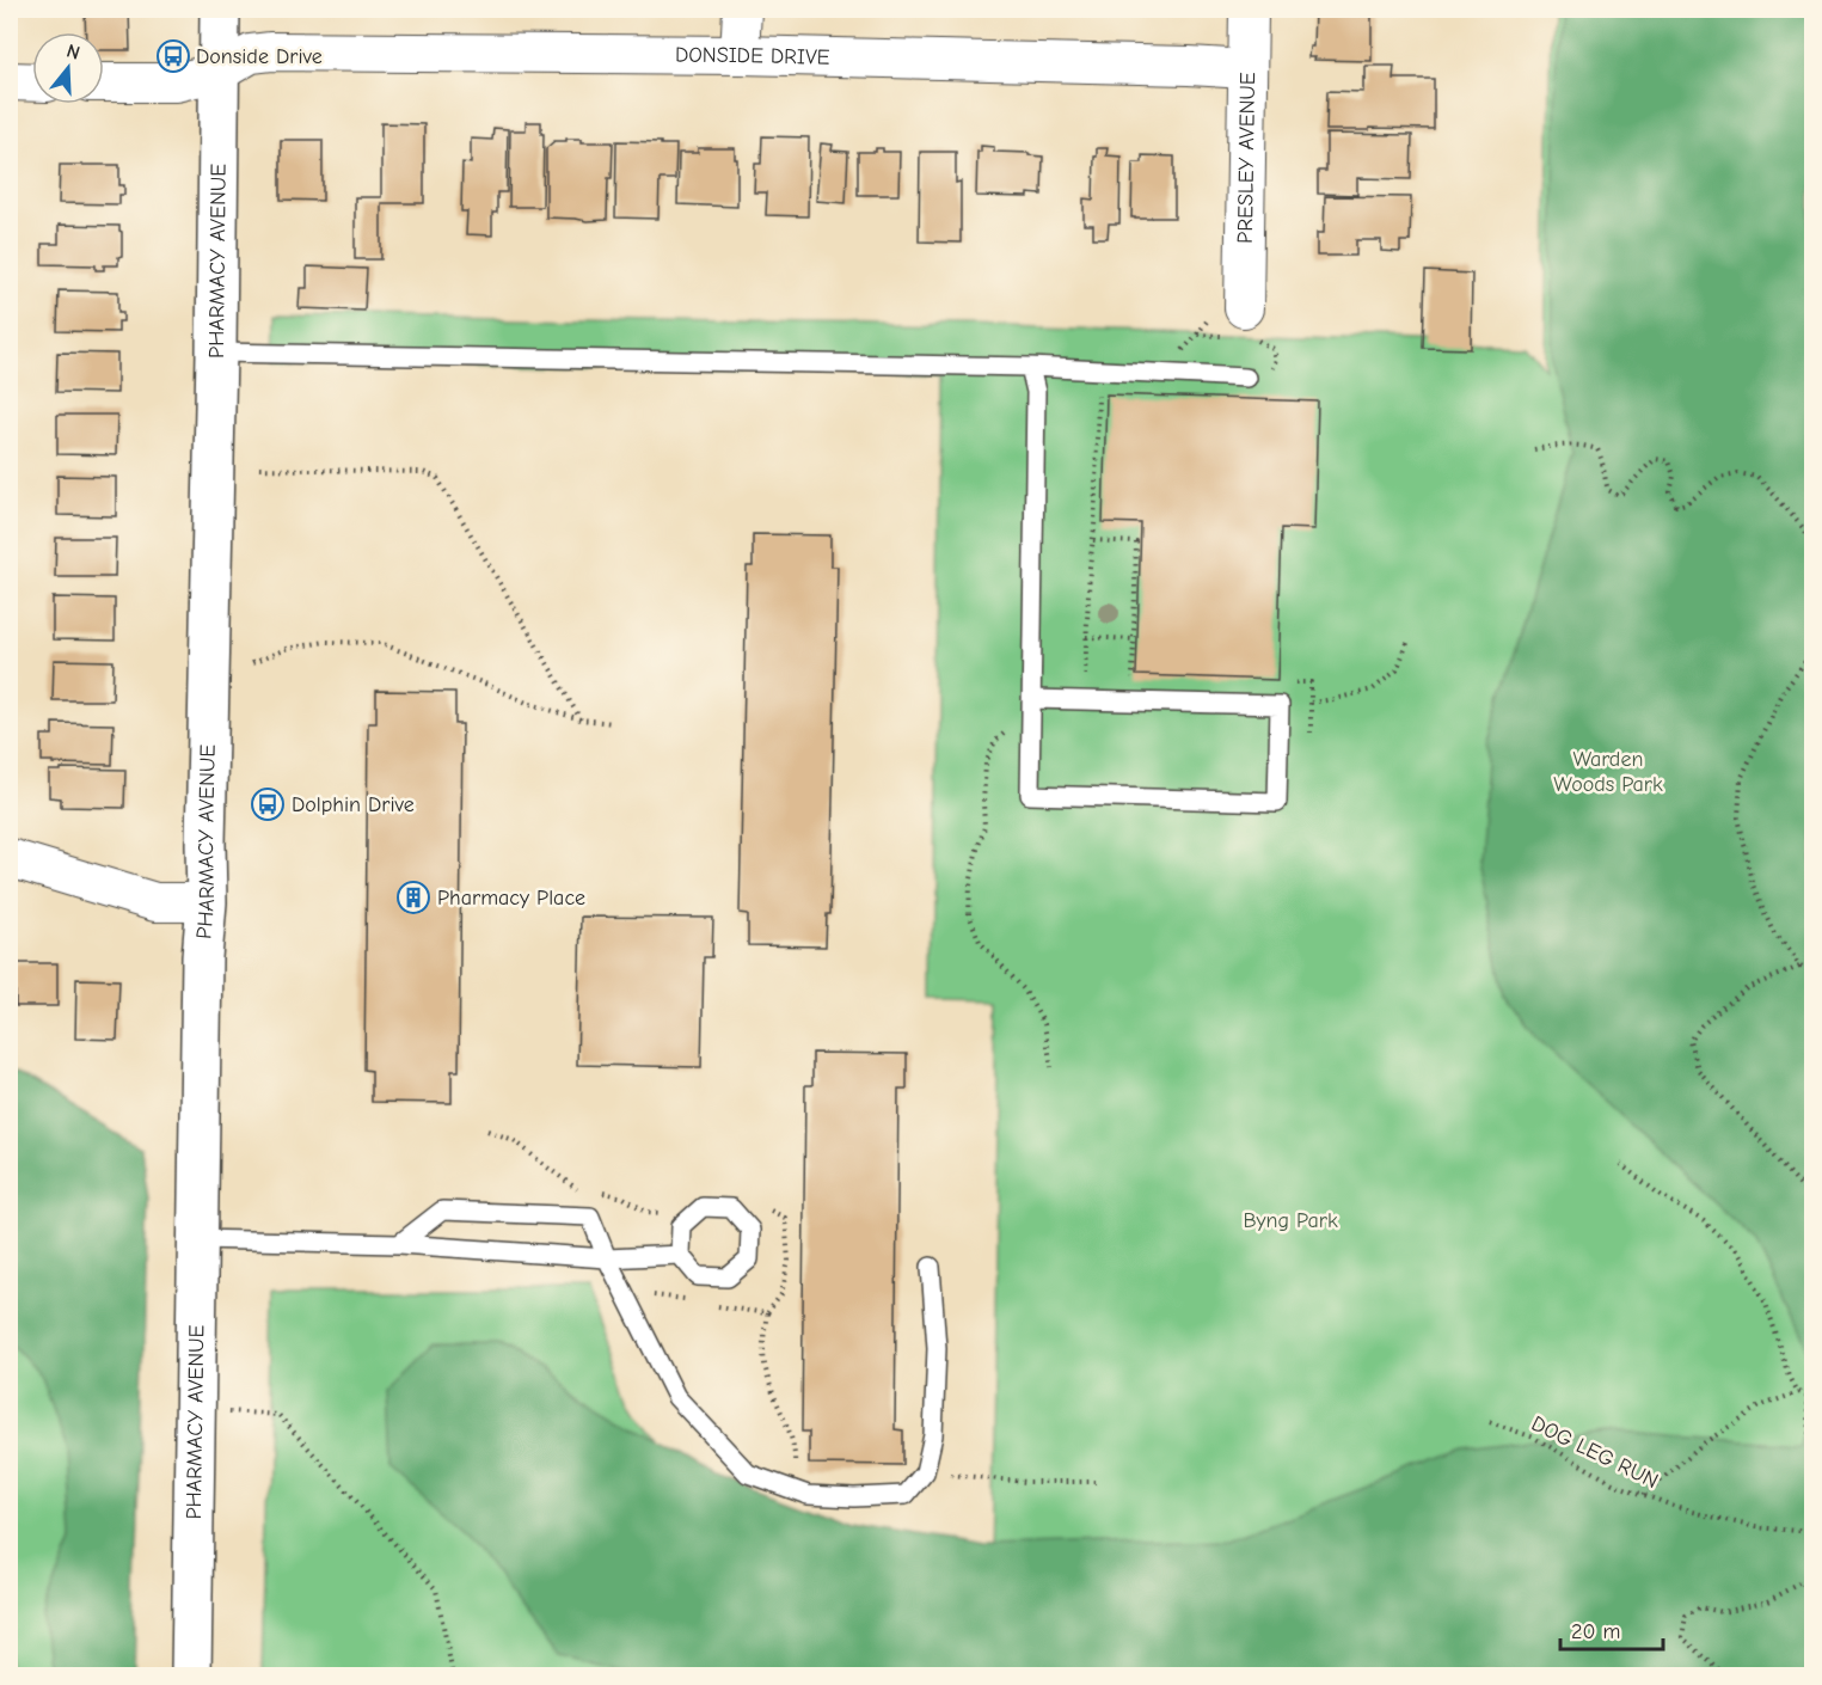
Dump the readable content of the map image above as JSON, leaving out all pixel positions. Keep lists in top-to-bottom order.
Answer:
{
  "streets": {
    "street": ["DONSIDE DRIVE", "PRESLEY AVENUE", "PHARMACY AVENUE"],
    "path": ["DOG LEG RUN"]
  },
  "crossings": [
    ["DONSIDE DRIVE", "PRESLEY AVENUE"],
    ["DONSIDE DRIVE", "PHARMACY AVENUE"]
  ],
  "parks": ["Warden Woods Park", "Byng Park"],
  "places": {
    "bus stop": ["Donside Drive", "Dolphin Drive"],
    "building": ["Pharmacy Place"]
  },
  "scale_bar": "20 m",
  "north": "top"
}
